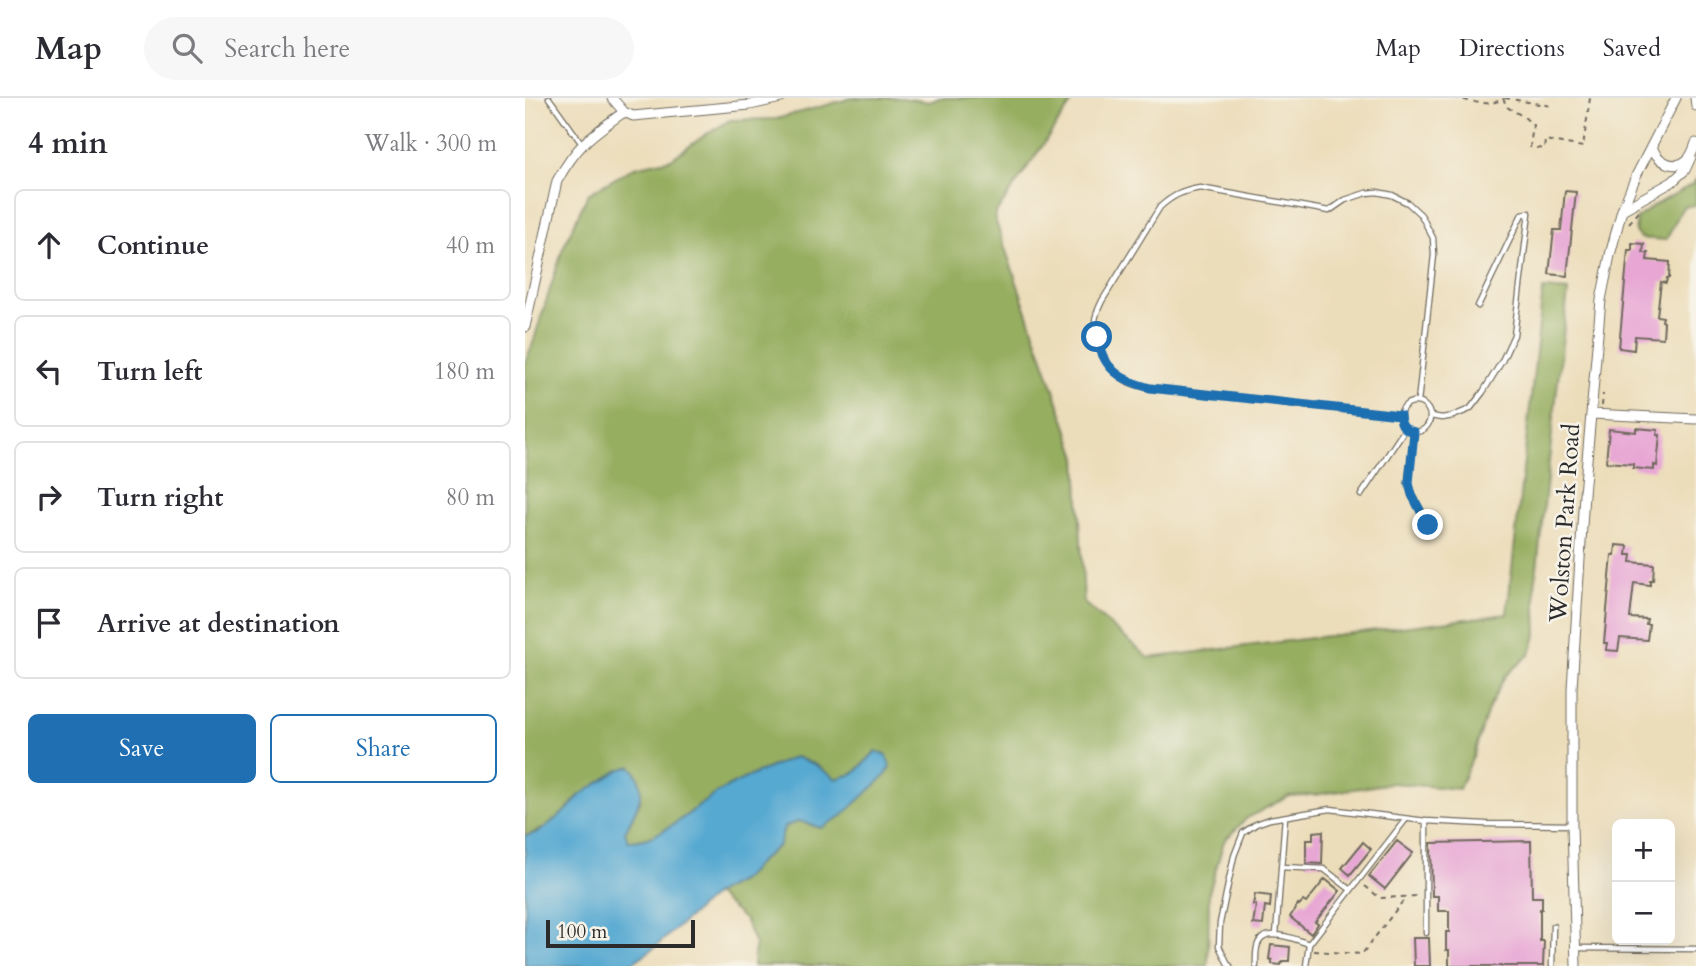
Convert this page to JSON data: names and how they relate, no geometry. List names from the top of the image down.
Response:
{
  "streets": {
    "street": ["Wolston Park Road"]
  },
  "scale_bar": "100 m",
  "page": {
    "header": "Map",
    "search": "Search here",
    "nav": ["Map", "Directions", "Saved"],
    "heading": ["4 min", "Walk · 300 m"],
    "list": [
      ["Continue", "40 m"],
      ["Turn left", "180 m"],
      ["Turn right", "80 m"],
      "Arrive at destination"
    ],
    "buttons": ["Save", "Share"],
    "map_buttons": ["+", "−"],
    "scale": "100 m"
  }
}
